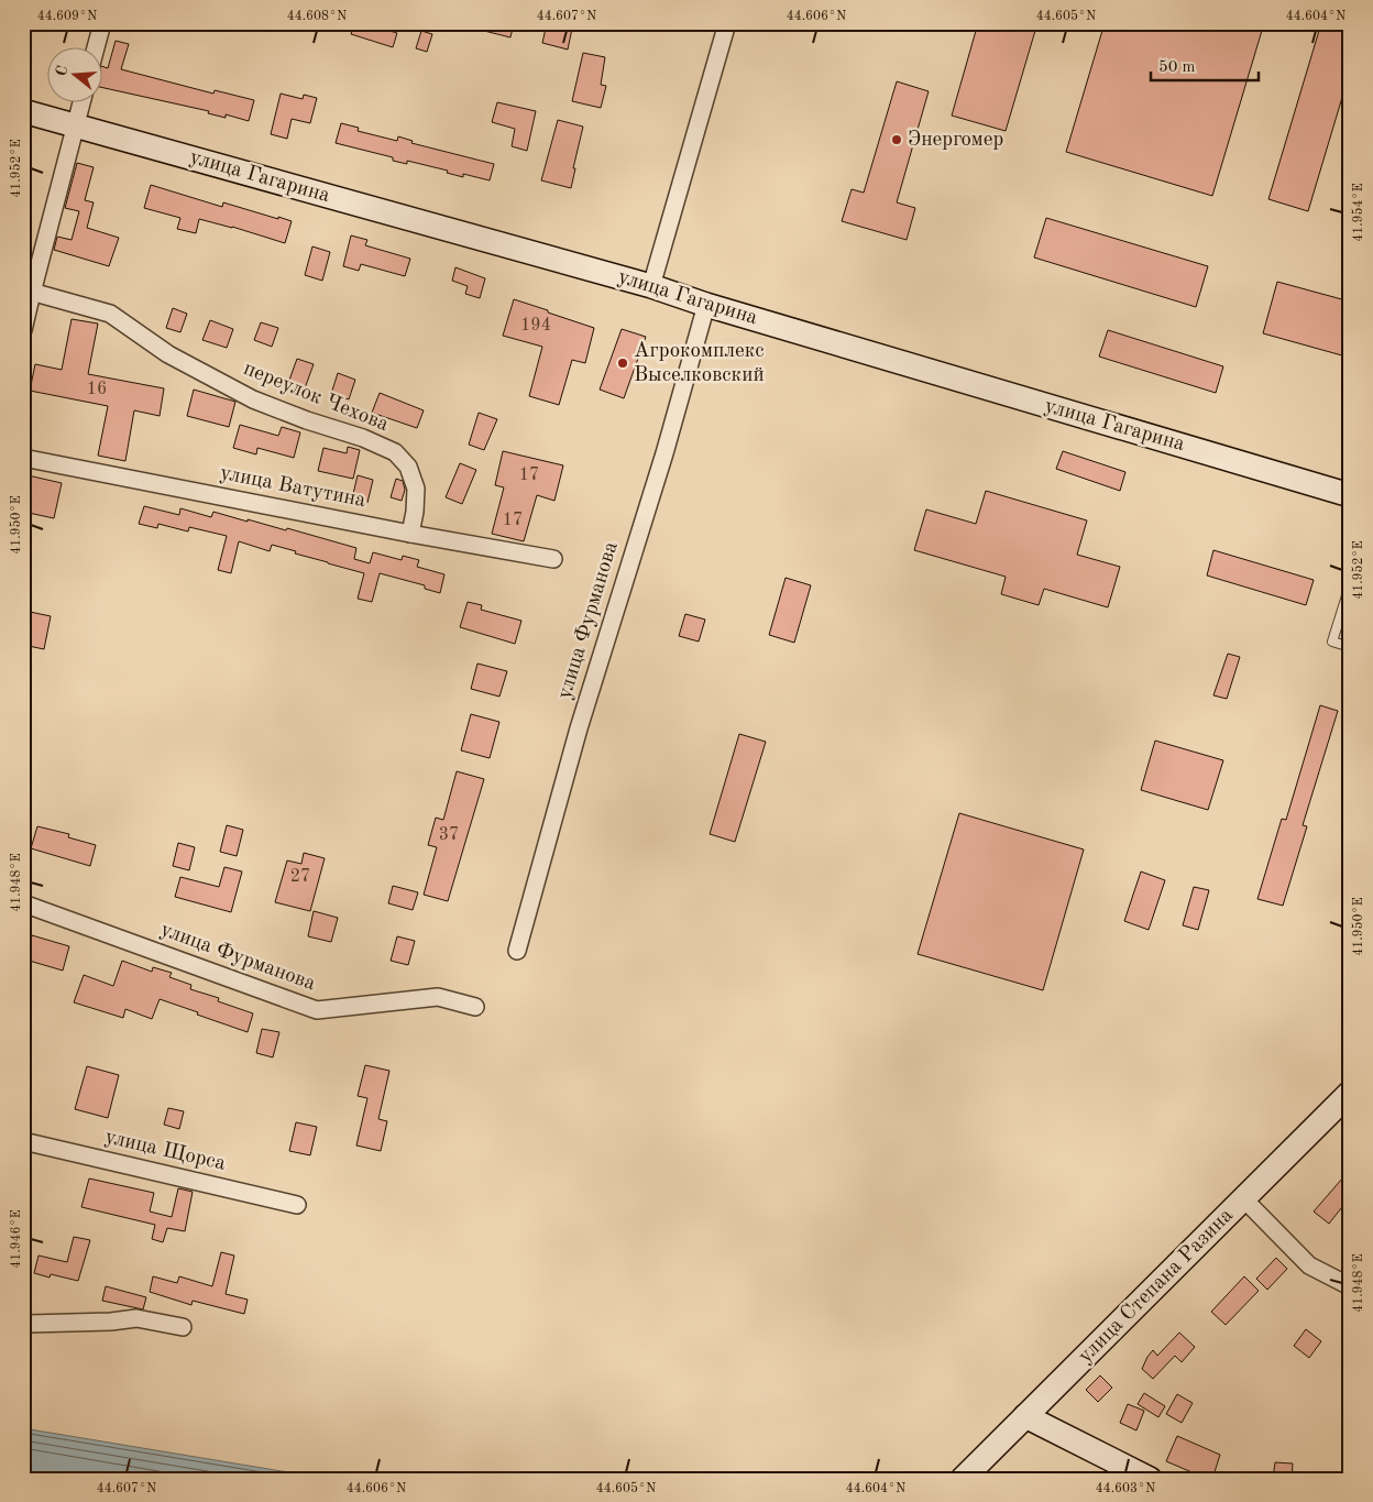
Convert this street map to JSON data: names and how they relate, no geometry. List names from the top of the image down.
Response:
{
  "streets": {
    "main road": ["улица Гагарина", "улица Степана Разина"],
    "street": [
      "переулок Чехова",
      "улица Ватутина",
      "улица Фурманова",
      "улица Щорса"
    ]
  },
  "crossings": [
    ["улица Гагарина", "улица Фурманова"],
    ["переулок Чехова", "улица Ватутина"]
  ],
  "places": ["Энергомер", "Агрокомплекс Выселковский"],
  "house_numbers": [
    "194",
    "16",
    "17",
    "17",
    "37",
    "27"
  ],
  "scale_bar": "50 m",
  "north": "left",
  "coordinates": [
    "44.609°N",
    "44.608°N",
    "44.607°N",
    "44.606°N",
    "44.605°N",
    "44.604°N",
    "41.952°E",
    "41.954°E",
    "41.950°E",
    "41.948°E",
    "41.946°E",
    "44.603°N"
  ]
}
